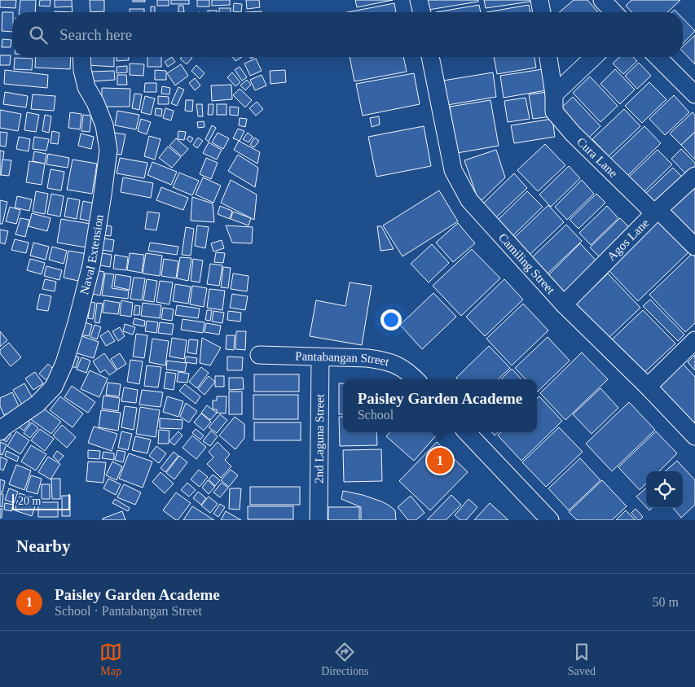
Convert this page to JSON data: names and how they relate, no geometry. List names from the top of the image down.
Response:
{
  "streets": {
    "street": [
      "Cura Lane",
      "Agos Lane",
      "Naval Extension",
      "Camiling Street",
      "Pantabangan Street",
      "2nd Laguna Street"
    ]
  },
  "crossings": [
    ["Cura Lane", "Agos Lane"],
    ["Agos Lane", "Camiling Street"],
    ["Pantabangan Street", "2nd Laguna Street"]
  ],
  "scale_bar": "20 m",
  "page": {
    "search": "Search here",
    "popup": ["Paisley Garden Academe", "School"],
    "pins": "1",
    "scale": "20 m",
    "heading": "Nearby",
    "list": [
      {
        "mark": "1",
        "name": "Paisley Garden Academe",
        "note": "School · Pantabangan Street",
        "value": "50 m"
      }
    ],
    "nav": ["Map", "Directions", "Saved"]
  }
}
